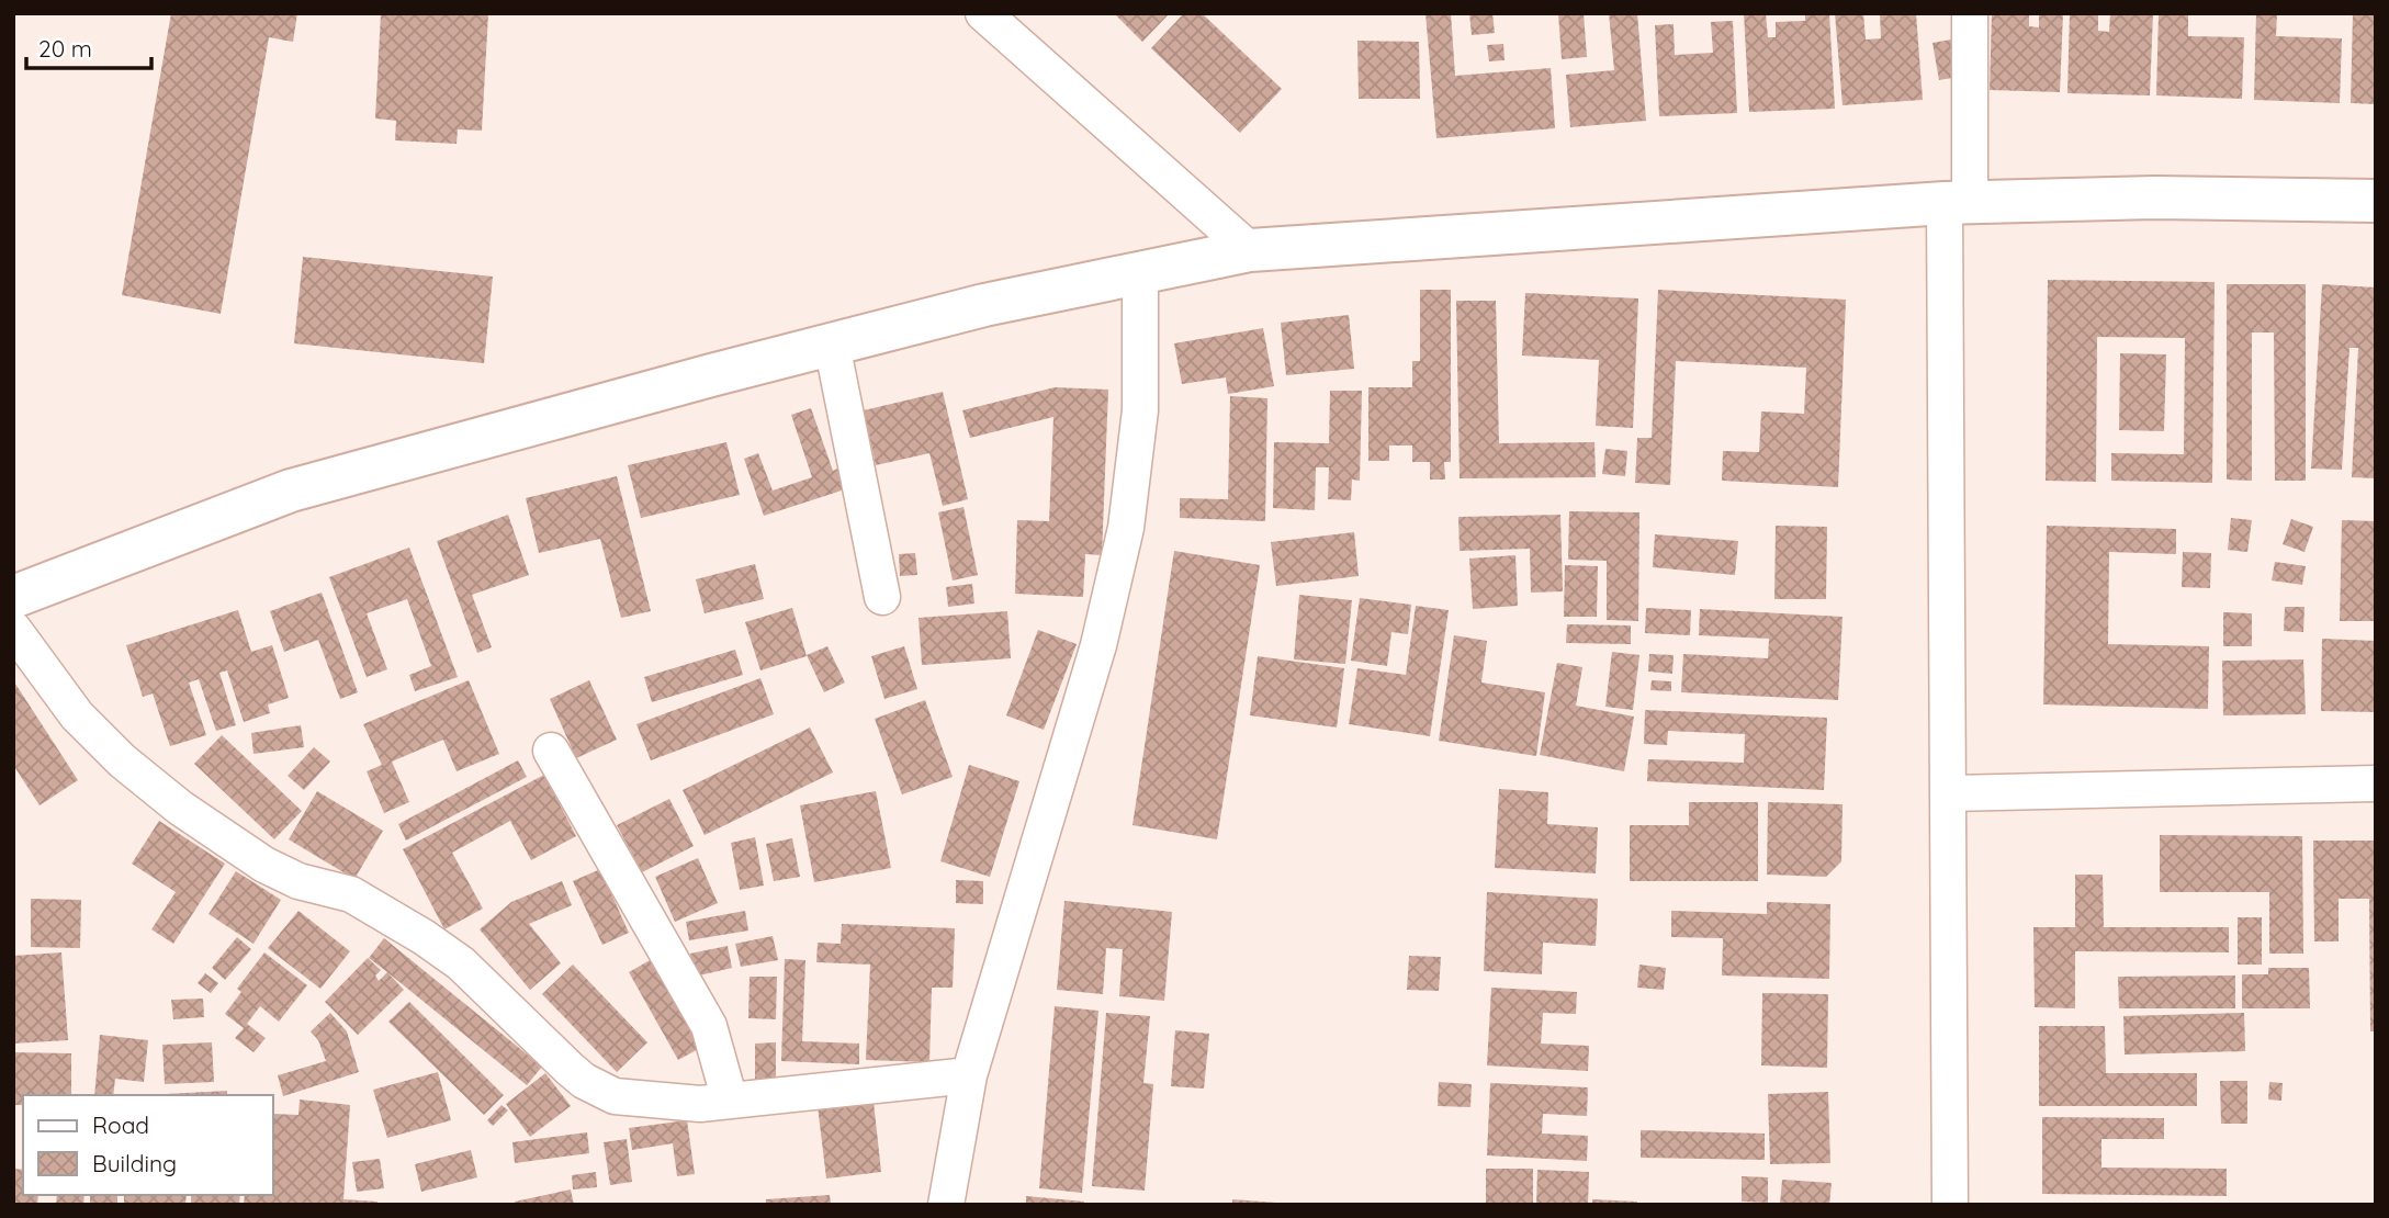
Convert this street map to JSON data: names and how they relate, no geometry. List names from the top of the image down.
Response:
{
  "legend": ["Road", "Building"],
  "scale_bar": "20 m"
}
